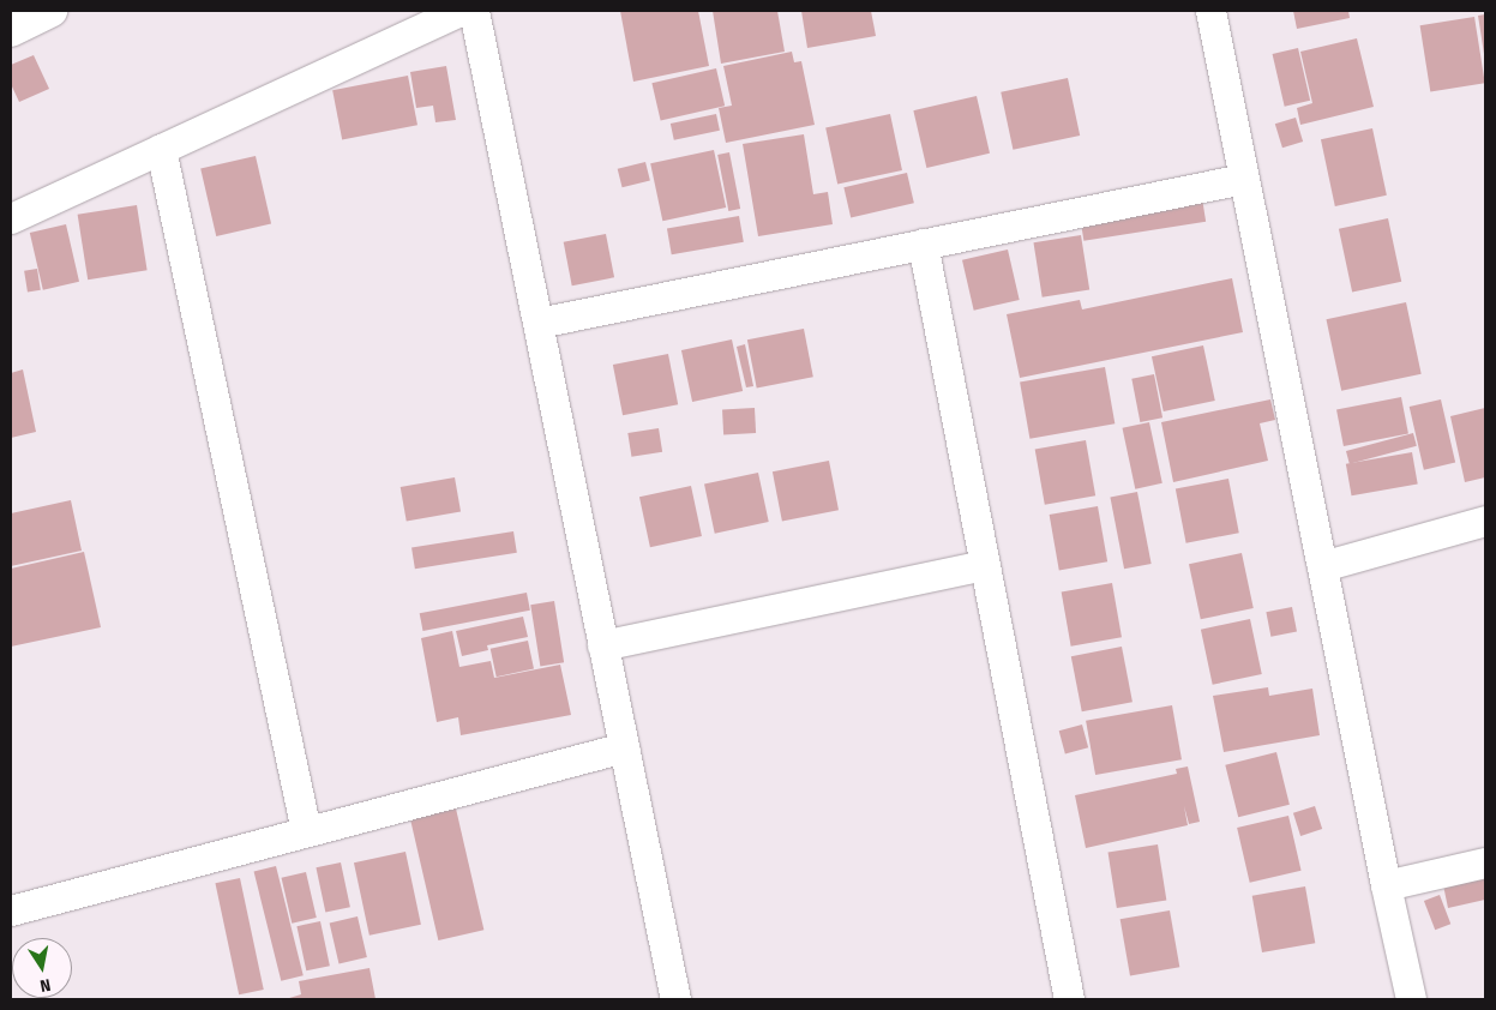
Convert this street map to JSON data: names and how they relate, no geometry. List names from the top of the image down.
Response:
{
  "north": "bottom"
}
